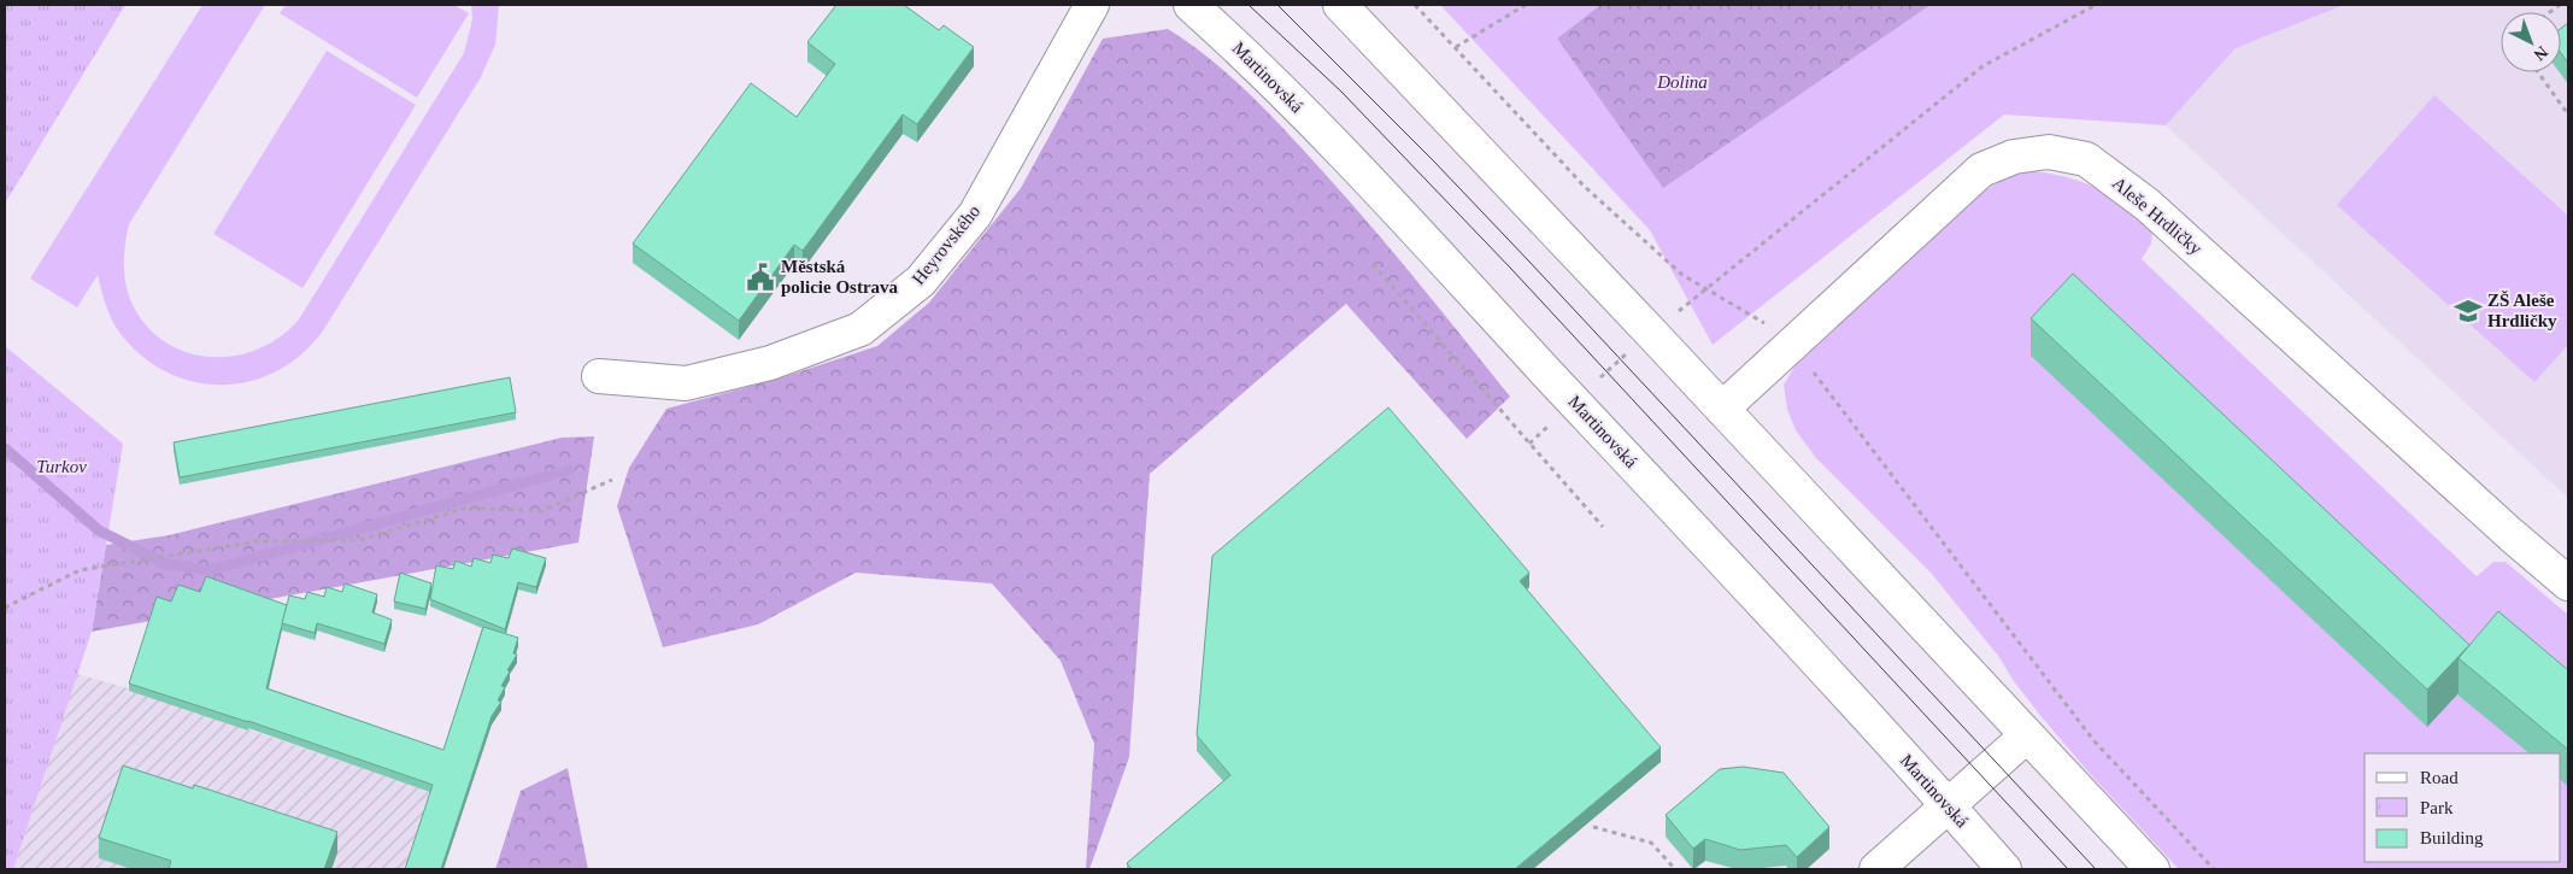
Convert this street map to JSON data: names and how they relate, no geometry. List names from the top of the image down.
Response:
{
  "streets": {
    "street": ["Martinovská", "Aleše Hrdličky", "Heyrovského"]
  },
  "parks": ["Dolina", "Turkov"],
  "places": {
    "public building": ["Městská policie Ostrava"],
    "school or university": ["ZŠ Aleše Hrdličky"]
  },
  "legend": ["Road", "Park", "Building"],
  "north": "bottom right"
}
